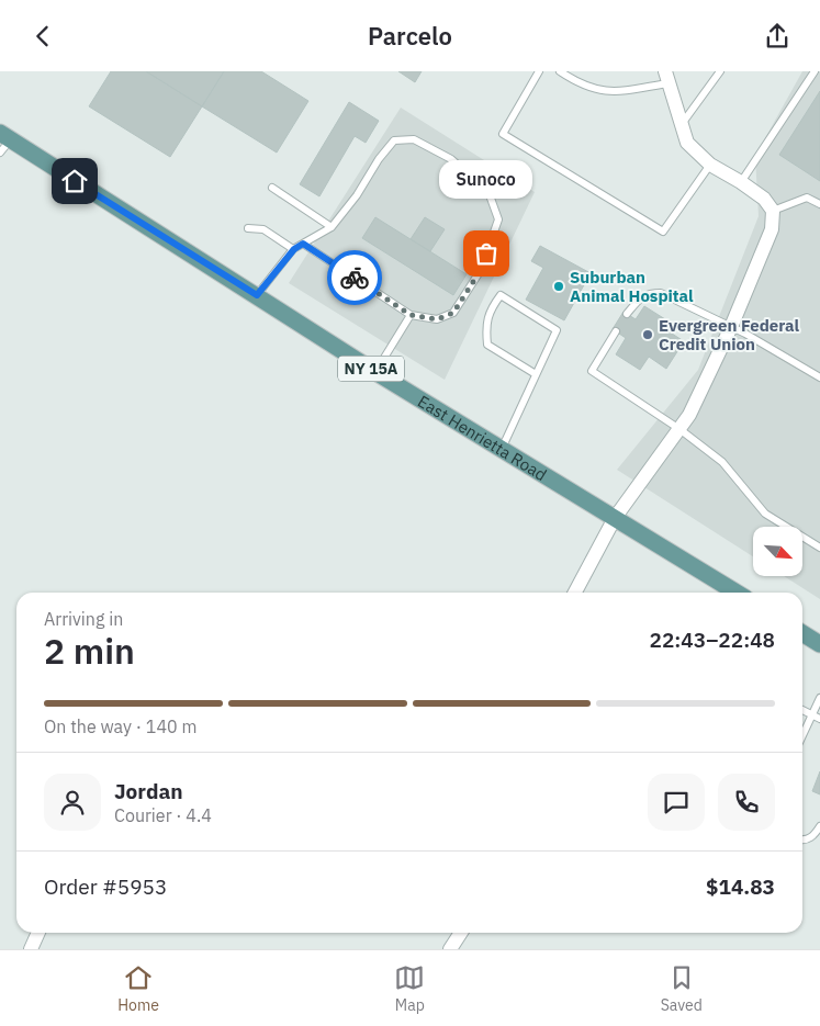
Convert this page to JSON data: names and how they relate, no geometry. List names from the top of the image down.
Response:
{
  "streets": {
    "main road": ["NY 15A", "East Henrietta Road"]
  },
  "places": ["Sunoco", "Suburban Animal Hospital", "Evergreen Federal Credit Union"],
  "north": "bottom right",
  "page": {
    "header": "Parcelo",
    "bubble": "Sunoco",
    "heading": ["2 min", "Arriving in", "22:43–22:48"],
    "panel": [
      "Jordan",
      "Courier · 4.4",
      "Order #5953",
      "$14.83"
    ],
    "bar": "On the way · 140 m",
    "tabs": ["Home", "Map", "Saved"]
  }
}
